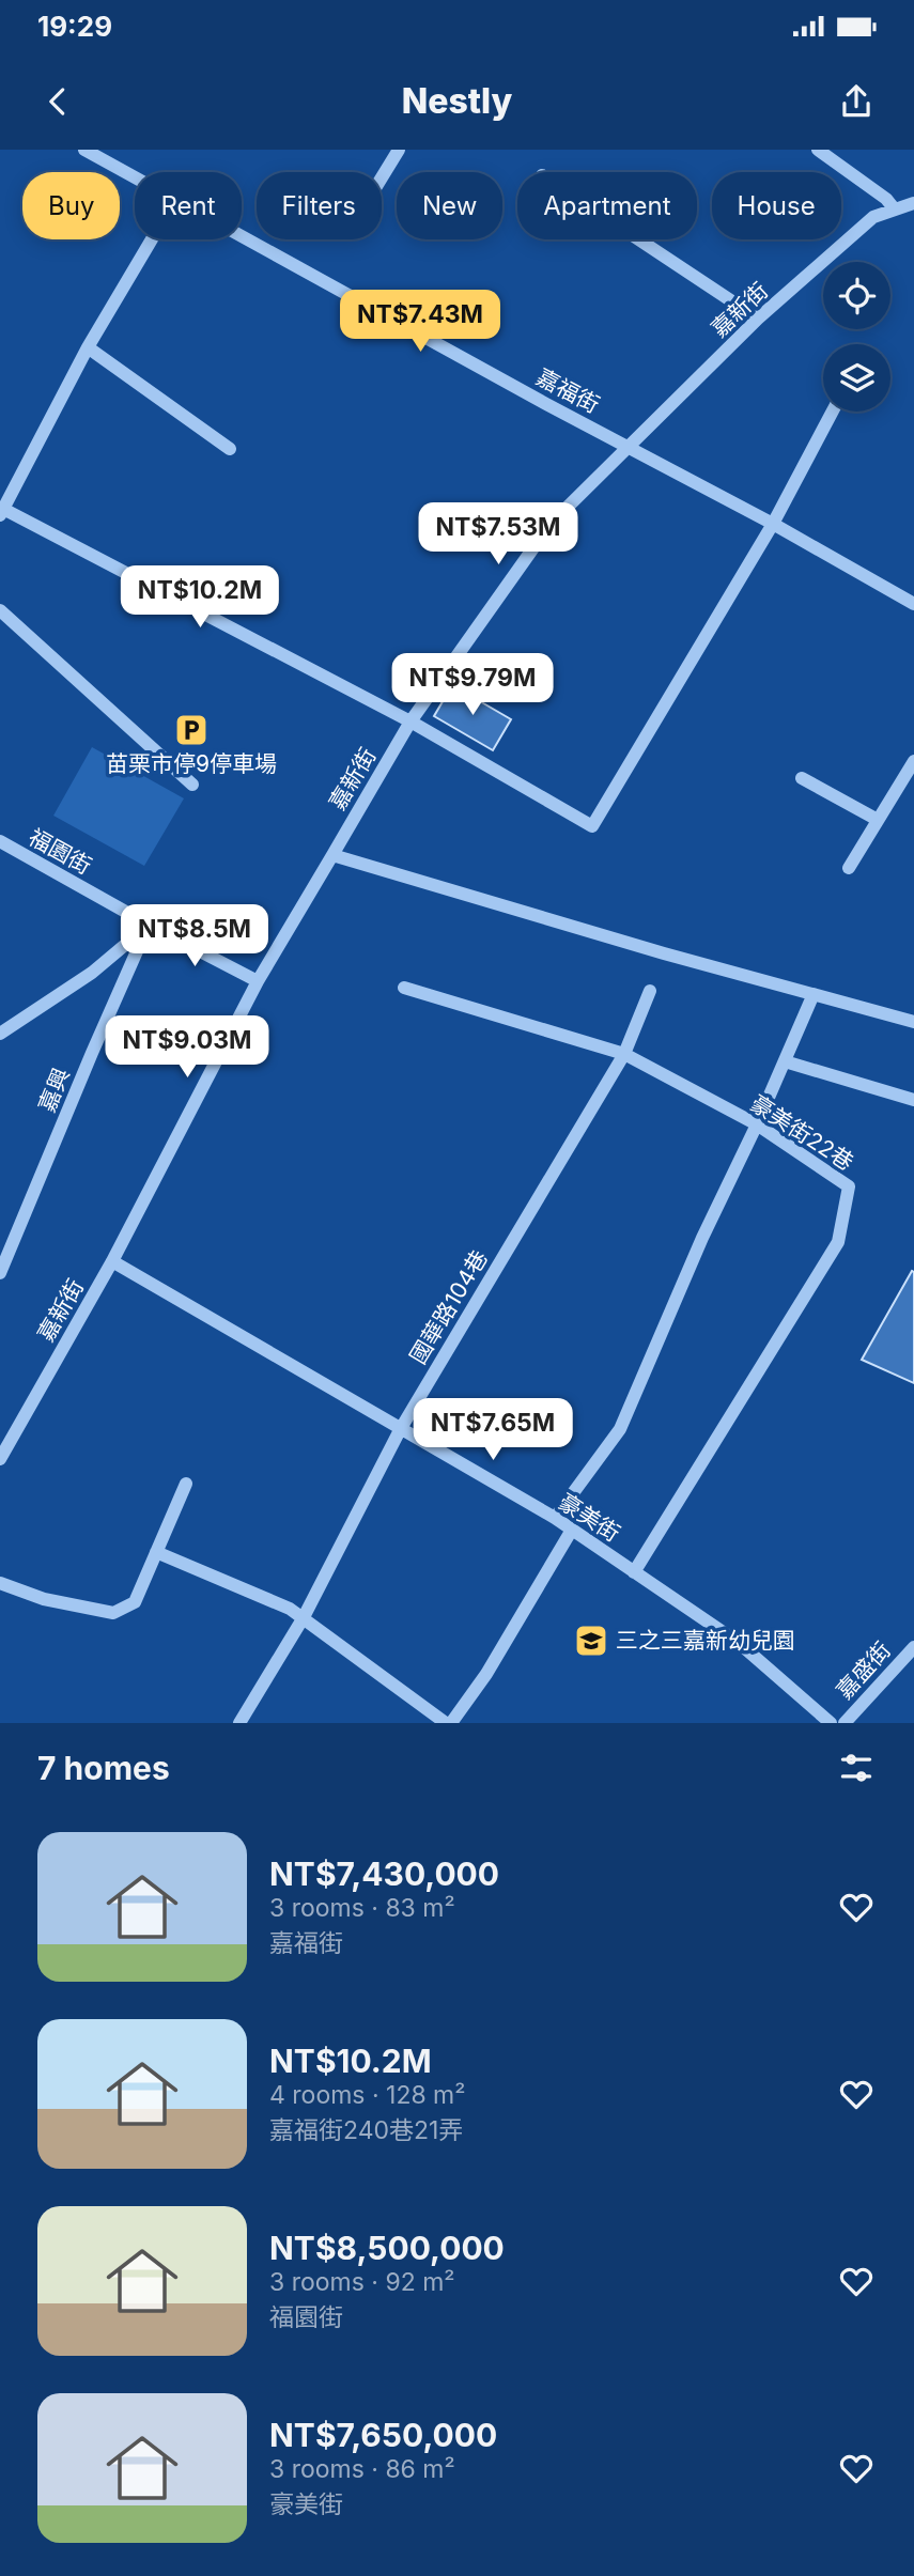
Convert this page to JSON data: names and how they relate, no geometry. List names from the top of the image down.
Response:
{
  "streets": {
    "street": [
      "嘉新街",
      "嘉福街",
      "福園街",
      "嘉興",
      "豪美街22巷",
      "國華路104巷",
      "豪美街",
      "嘉盛街"
    ]
  },
  "crossings": [
    ["嘉新街", "嘉福街"],
    ["嘉新街", "福園街"],
    ["嘉新街", "豪美街"],
    ["福園街", "嘉興"],
    ["豪美街22巷", "國華路104巷"],
    ["豪美街22巷", "豪美街"],
    ["國華路104巷", "豪美街"]
  ],
  "places": {
    "parking": ["苗栗市停9停車場"],
    "school or university": ["三之三嘉新幼兒園"]
  },
  "page": {
    "status": "19:29",
    "header": "Nestly",
    "chip": [
      "Buy",
      "Rent",
      "Filters",
      "New",
      "Apartment",
      "House"
    ],
    "price": [
      "NT$7.43M",
      "NT$7.53M",
      "NT$10.2M",
      "NT$9.79M",
      "NT$8.5M",
      "NT$9.03M",
      "NT$7.65M"
    ],
    "heading": "7 homes",
    "list": [
      {
        "name": "NT$7,430,000",
        "note": "3 rooms · 83 m² · 嘉福街"
      },
      {
        "name": "NT$10.2M",
        "note": "4 rooms · 128 m² · 嘉福街240巷21弄"
      },
      {
        "name": "NT$8,500,000",
        "note": "3 rooms · 92 m² · 福園街"
      },
      {
        "name": "NT$7,650,000",
        "note": "3 rooms · 86 m² · 豪美街"
      }
    ]
  }
}
